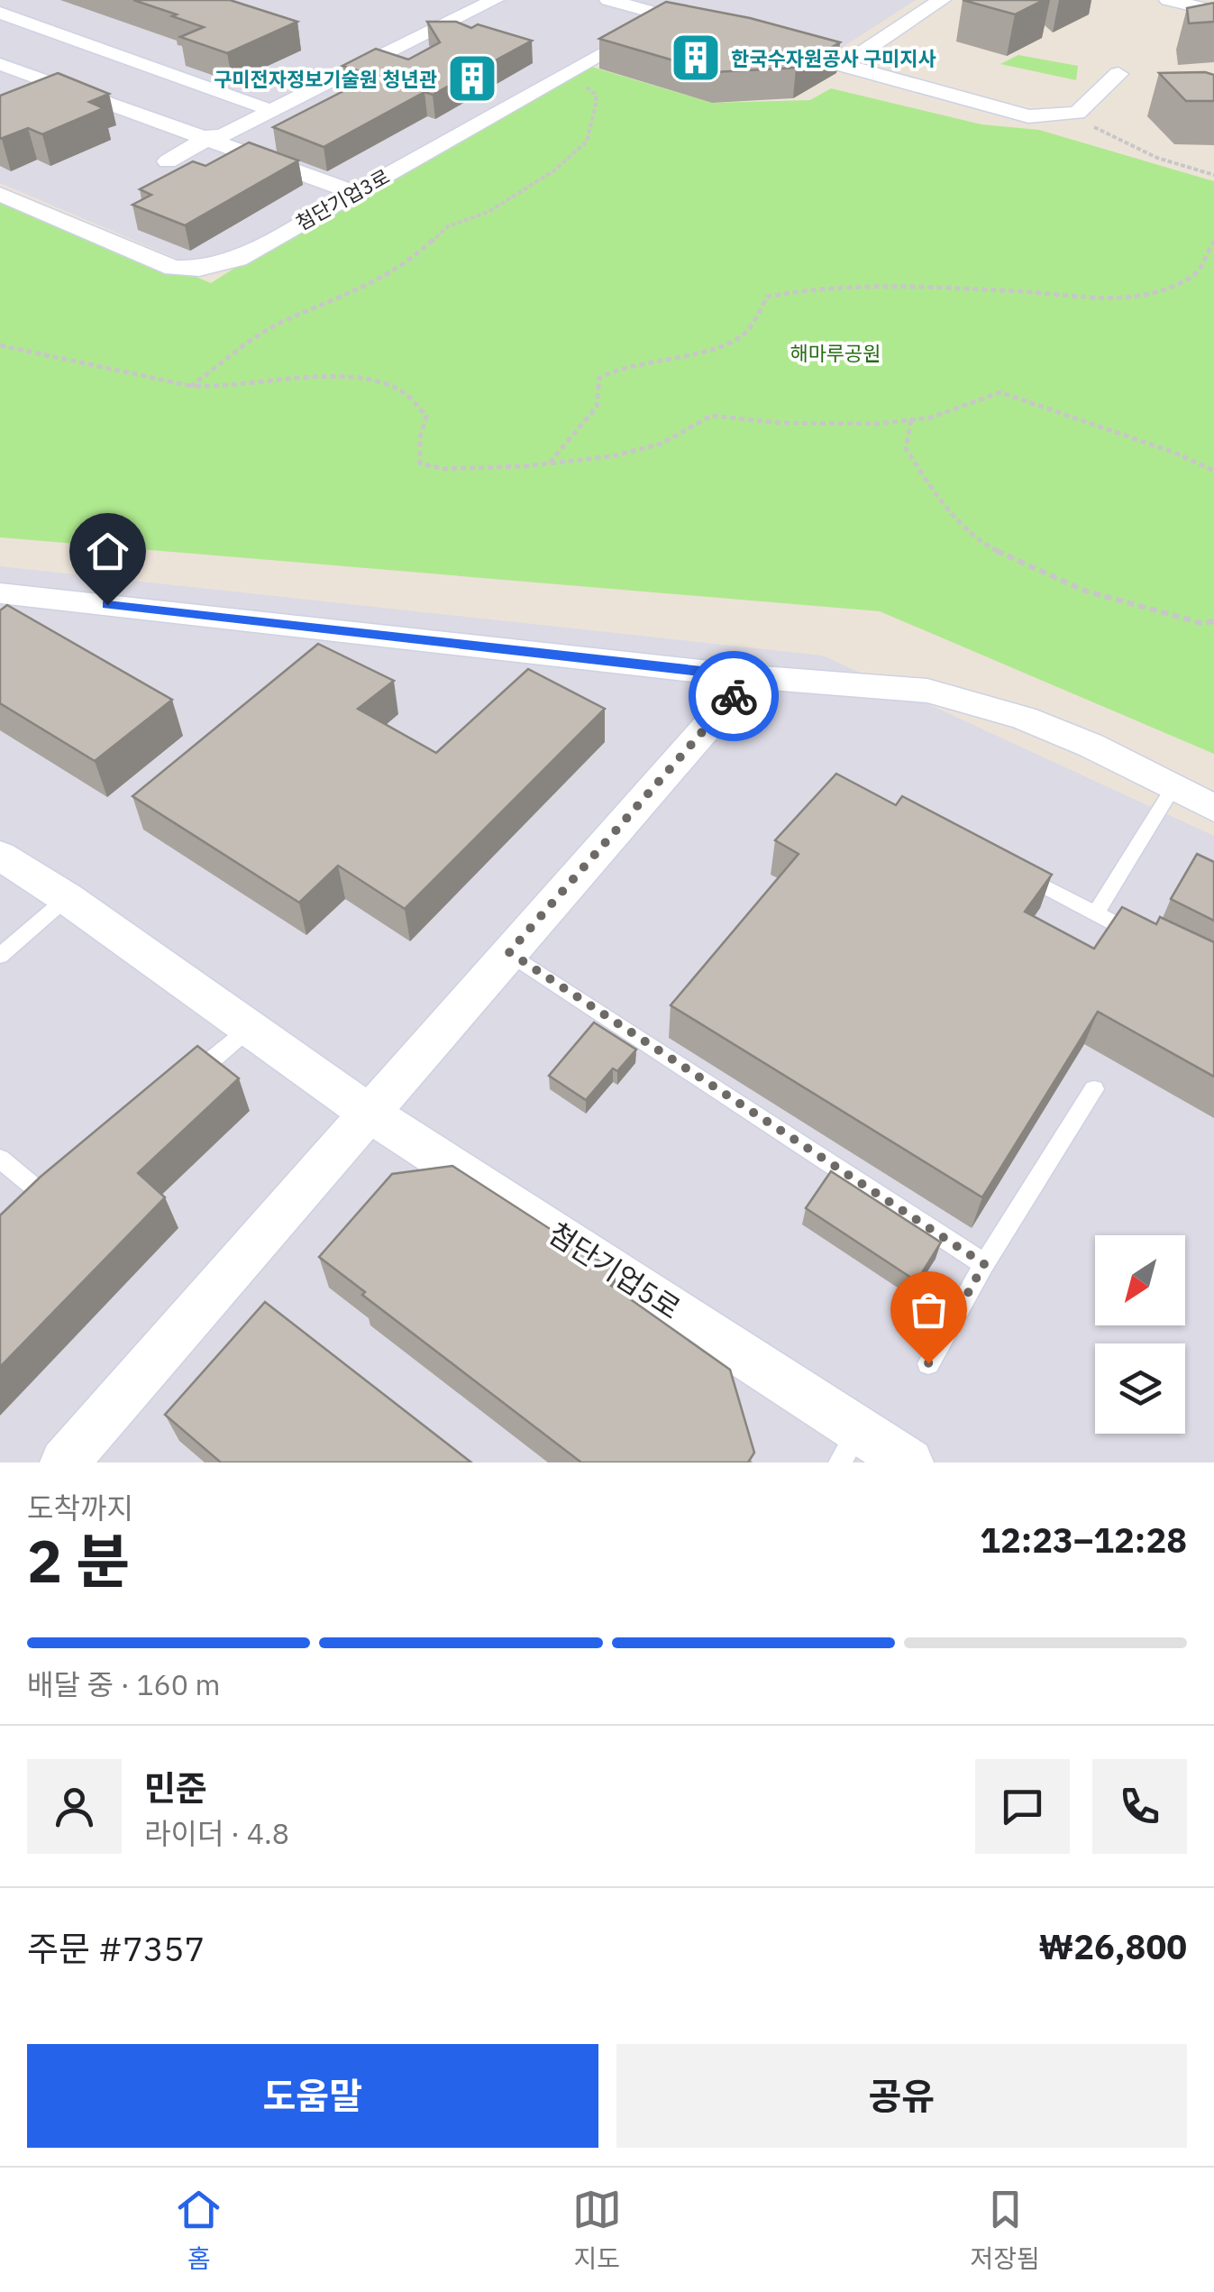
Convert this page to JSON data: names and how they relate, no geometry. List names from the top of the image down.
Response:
{
  "streets": {
    "street": ["첨단기업3로", "첨단기업5로"]
  },
  "parks": ["해마루공원"],
  "places": {
    "building": ["한국수자원공사 구미지사", "구미전자정보기술원 청년관"]
  },
  "north": "bottom left",
  "page": {
    "heading": ["2 분", "도착까지", "12:23–12:28"],
    "panel": [
      "민준",
      "라이더 · 4.8",
      "주문 #7357",
      "₩26,800"
    ],
    "bar": "배달 중 · 160 m",
    "buttons": ["도움말", "공유"],
    "tabs": ["홈", "지도", "저장됨"]
  }
}
